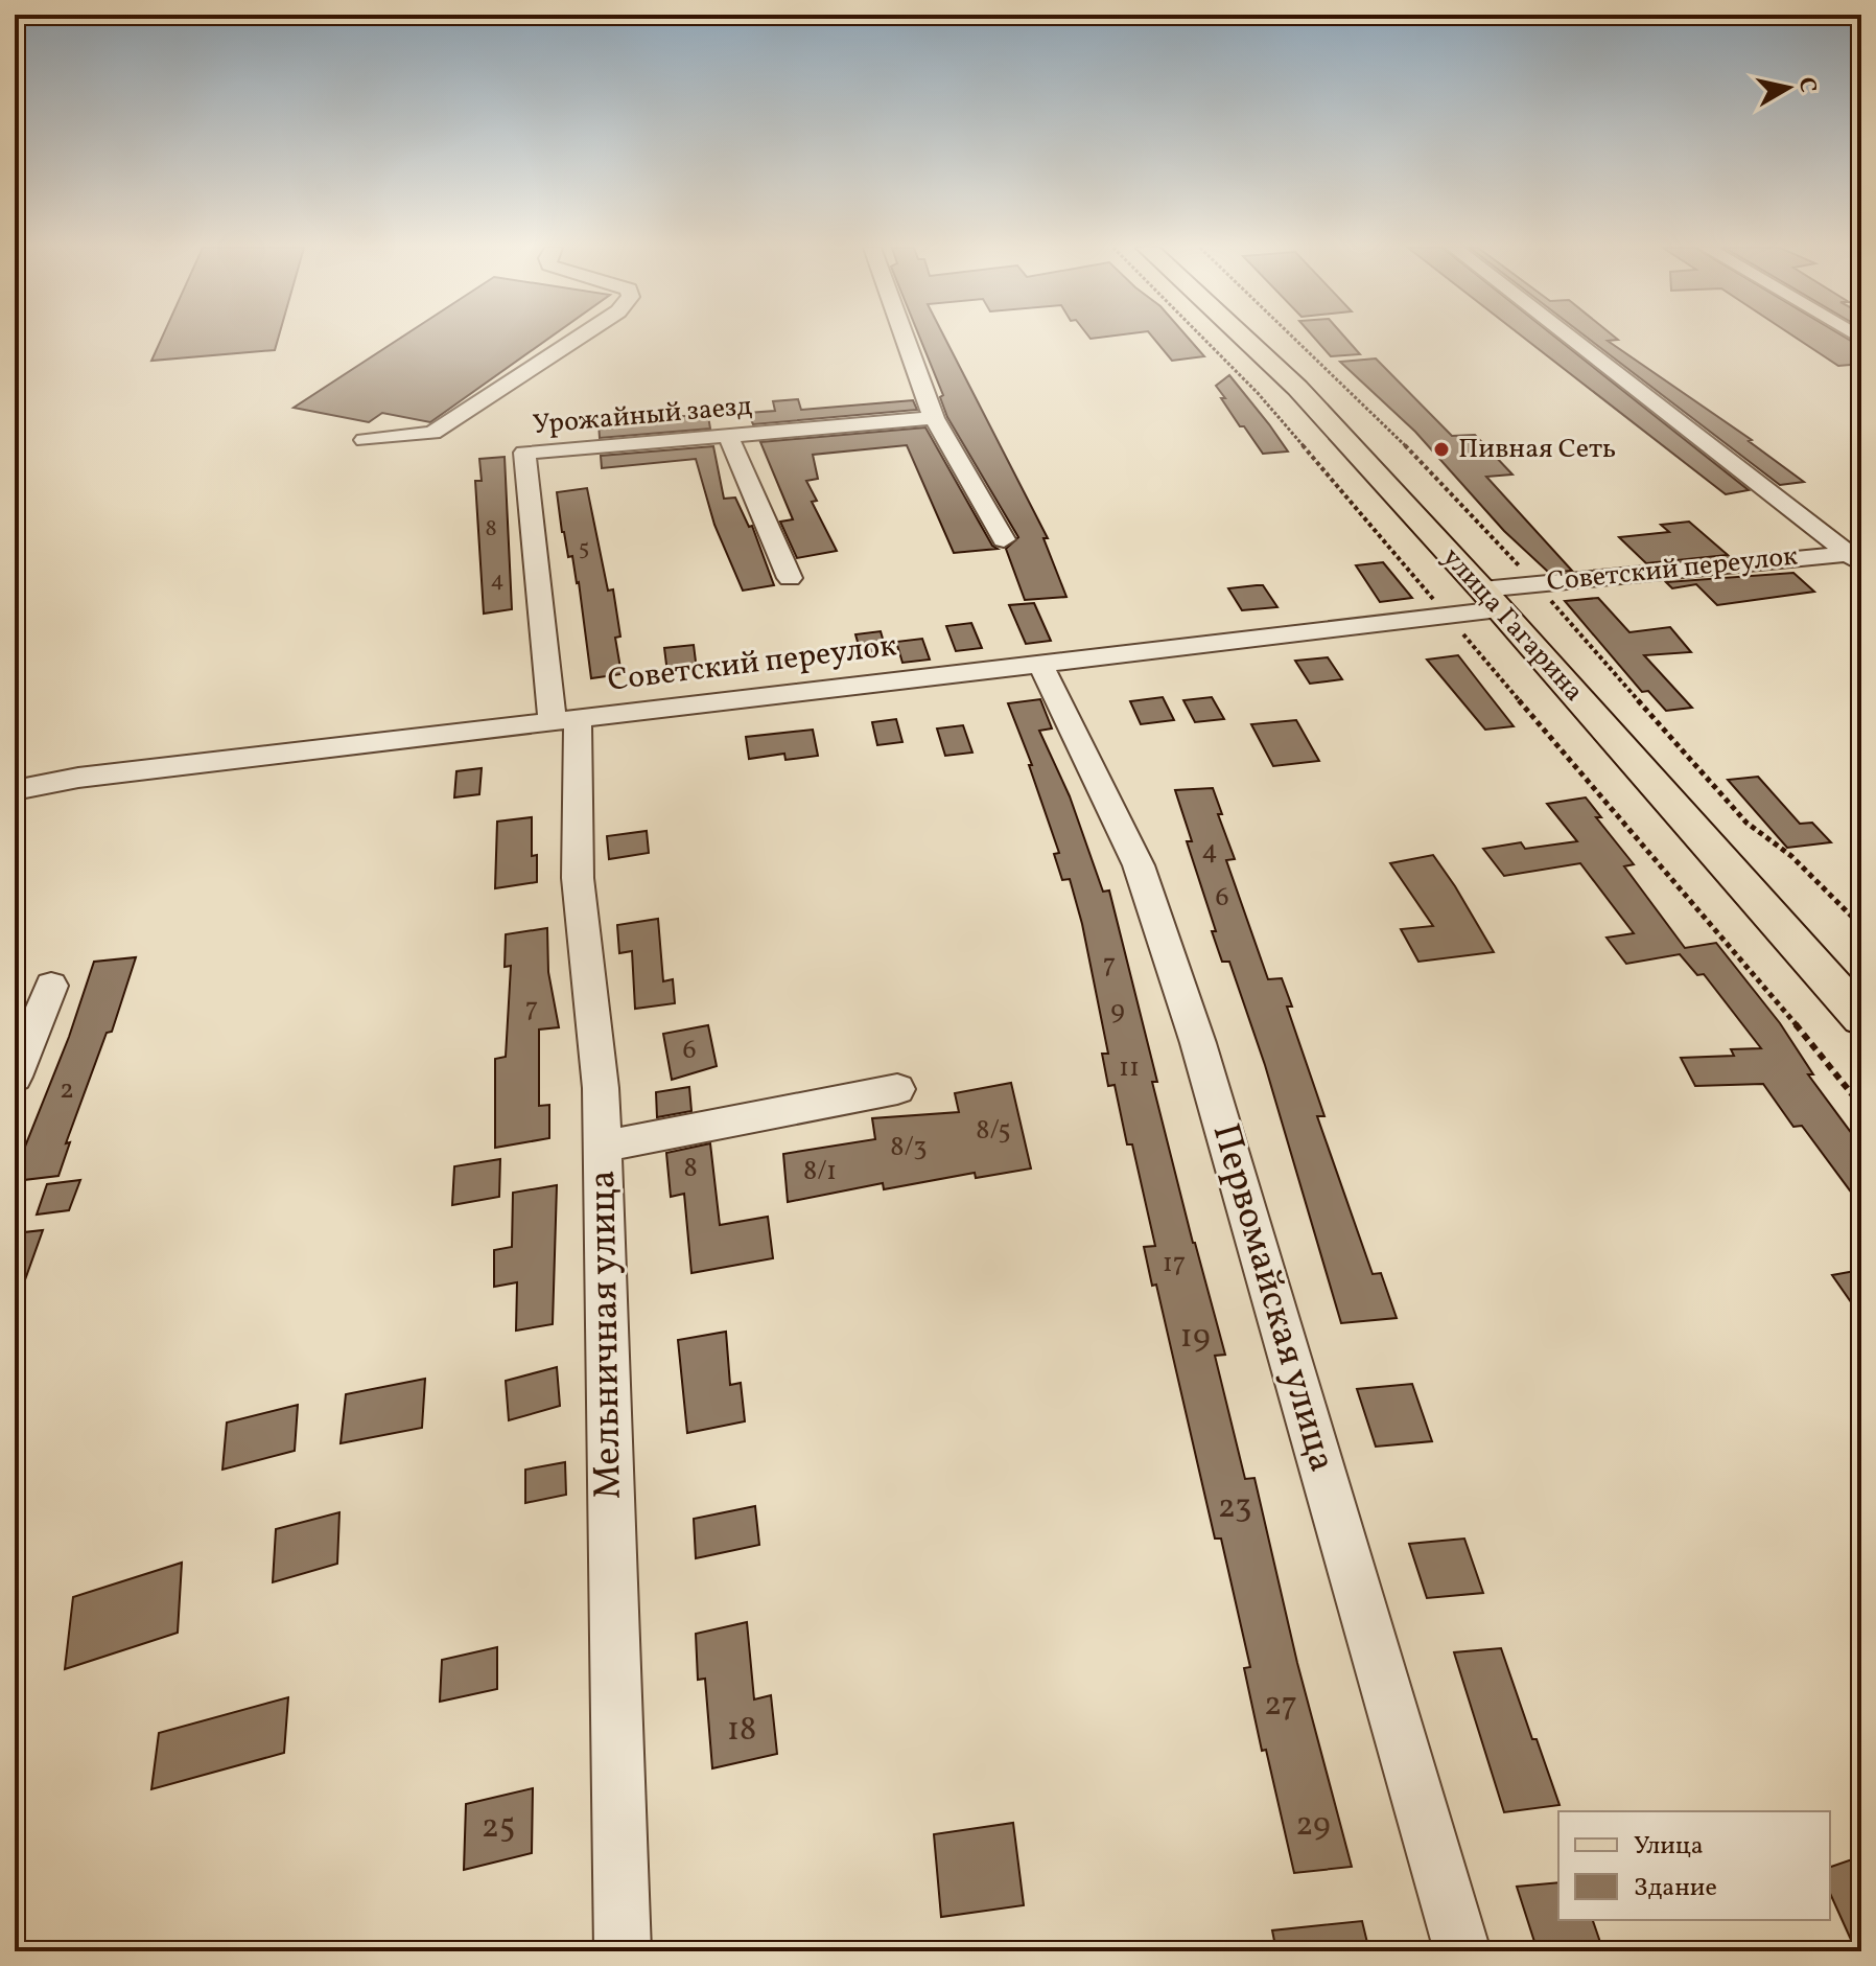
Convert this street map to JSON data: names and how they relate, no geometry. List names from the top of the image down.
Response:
{
  "streets": {
    "main road": ["улица Гагарина"],
    "street": [
      "Урожайный заезд",
      "Советский переулок",
      "Первомайская улица",
      "Мельничная улица"
    ]
  },
  "crossings": [
    ["Урожайный заезд", "Советский переулок"],
    ["Урожайный заезд", "Мельничная улица"],
    ["Советский переулок", "улица Гагарина"],
    ["Советский переулок", "Первомайская улица"],
    ["Советский переулок", "Мельничная улица"]
  ],
  "places": ["Пивная Сеть"],
  "house_numbers": [
    "8",
    "5",
    "4",
    "4",
    "6",
    "7",
    "7",
    "9",
    "6",
    "11",
    "2",
    "8/5",
    "8/3",
    "8",
    "8/1",
    "17",
    "19",
    "23",
    "27",
    "18",
    "29",
    "25"
  ],
  "legend": ["Улица", "Здание"],
  "north": "right"
}
